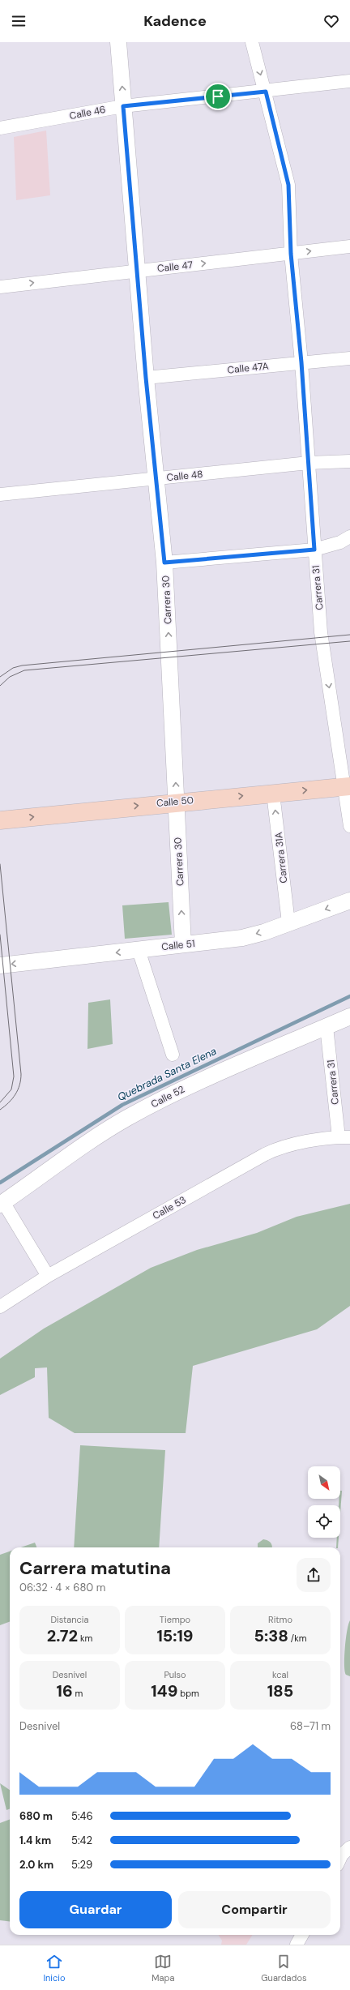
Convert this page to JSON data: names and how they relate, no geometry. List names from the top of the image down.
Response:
{
  "streets": {
    "main road": ["Calle 50"],
    "street": [
      "Calle 46",
      "Calle 47",
      "Calle 47A",
      "Calle 48",
      "Carrera 31",
      "Carrera 30",
      "Carrera 31A",
      "Calle 51",
      "Calle 52",
      "Calle 53"
    ]
  },
  "crossings": [
    ["Calle 46", "Carrera 31"],
    ["Calle 46", "Carrera 30"],
    ["Calle 47", "Carrera 31"],
    ["Calle 47", "Carrera 30"],
    ["Calle 47A", "Carrera 31"],
    ["Calle 47A", "Carrera 30"],
    ["Calle 48", "Carrera 31"],
    ["Calle 48", "Carrera 30"],
    ["Carrera 31", "Calle 50"],
    ["Carrera 31", "Calle 52"],
    ["Carrera 31", "Calle 53"],
    ["Carrera 30", "Calle 50"],
    ["Carrera 30", "Calle 51"],
    ["Calle 50", "Carrera 31A"],
    ["Carrera 31A", "Calle 51"]
  ],
  "one_way": [
    "Calle 47",
    "Carrera 30",
    "Calle 50",
    "Carrera 31A",
    "Calle 51"
  ],
  "water": ["Quebrada Santa Elena"],
  "north": "bottom right",
  "page": {
    "header": "Kadence",
    "heading": ["Carrera matutina", "06:32 · 4 × 680 m"],
    "stats": [
      ["Distancia", "2.72 km"],
      ["Tiempo", "15:19"],
      ["Ritmo", "5:38 /km"],
      ["Desnivel", "16 m"],
      ["Pulso", "149 bpm"],
      ["kcal", "185"]
    ],
    "chart": ["Desnivel", "68–71 m"],
    "list": [
      {
        "name": "680 m",
        "note": "5:46"
      },
      {
        "name": "1.4 km",
        "note": "5:42"
      },
      {
        "name": "2.0 km",
        "note": "5:29"
      }
    ],
    "buttons": ["Guardar", "Compartir"],
    "tabs": ["Inicio", "Mapa", "Guardados"]
  }
}
